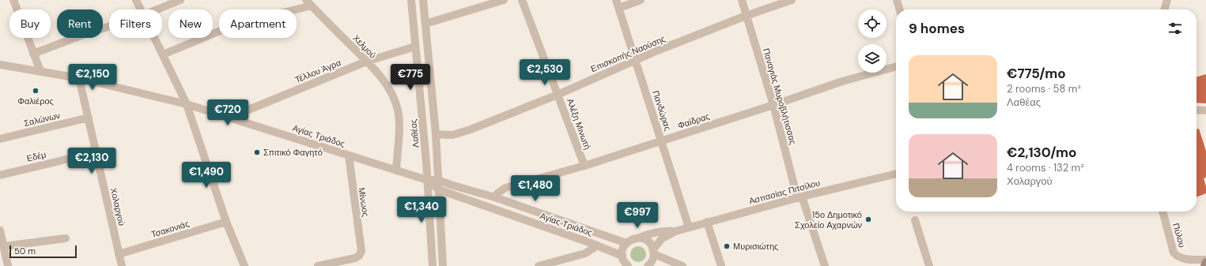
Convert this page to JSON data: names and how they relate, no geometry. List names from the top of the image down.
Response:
{
  "streets": {
    "street": [
      "Χελμού",
      "Επισκοπής Ναούσης",
      "Τέλλου Άγρα",
      "Παναγιάς Μυροβλήτισσας",
      "Πανδώρας",
      "Σαλώνων",
      "Φαίδρας",
      "Αλέξη Μινωτή",
      "Λαθέας",
      "Αγίας Τριάδος",
      "Εδέμ",
      "Ασπασίας Πιτσίλου",
      "Μίνωος",
      "Χολαργού",
      "Τσακονιάς",
      "Πύλου"
    ]
  },
  "crossings": [
    ["Χελμού", "Τέλλου Άγρα"],
    ["Χελμού", "Αγίας Τριάδος"],
    ["Επισκοπής Ναούσης", "Παναγιάς Μυροβλήτισσας"],
    ["Επισκοπής Ναούσης", "Πανδώρας"],
    ["Επισκοπής Ναούσης", "Αλέξη Μινωτή"],
    ["Τέλλου Άγρα", "Λαθέας"],
    ["Τέλλου Άγρα", "Αγίας Τριάδος"],
    ["Παναγιάς Μυροβλήτισσας", "Φαίδρας"],
    ["Παναγιάς Μυροβλήτισσας", "Ασπασίας Πιτσίλου"],
    ["Πανδώρας", "Φαίδρας"],
    ["Πανδώρας", "Ασπασίας Πιτσίλου"],
    ["Σαλώνων", "Χολαργού"],
    ["Φαίδρας", "Αλέξη Μινωτή"],
    ["Φαίδρας", "Αγίας Τριάδος"],
    ["Λαθέας", "Αγίας Τριάδος"],
    ["Αγίας Τριάδος", "Μίνωος"],
    ["Αγίας Τριάδος", "Χολαργού"],
    ["Εδέμ", "Χολαργού"],
    ["Χολαργού", "Τσακονιάς"]
  ],
  "places": [
    "Φαλιέρος",
    "Σπιτικό Φαγητό",
    "15ο Δημοτικό Σχολείο Αχαρνών",
    "Μυρισιώτης"
  ],
  "scale_bar": "50 m",
  "page": {
    "chip": [
      "Buy",
      "Rent",
      "Filters",
      "New",
      "Apartment"
    ],
    "heading": "9 homes",
    "list": [
      {
        "name": "€775/mo",
        "note": "2 rooms · 58 m² · Λαθέας"
      },
      {
        "name": "€2,130/mo",
        "note": "4 rooms · 132 m² · Χολαργού"
      }
    ],
    "price": [
      "€2,530",
      "€2,150",
      "€775",
      "€720",
      "€2,130",
      "€1,490",
      "€1,480",
      "€1,340",
      "€997"
    ],
    "scale": "50 m"
  }
}
